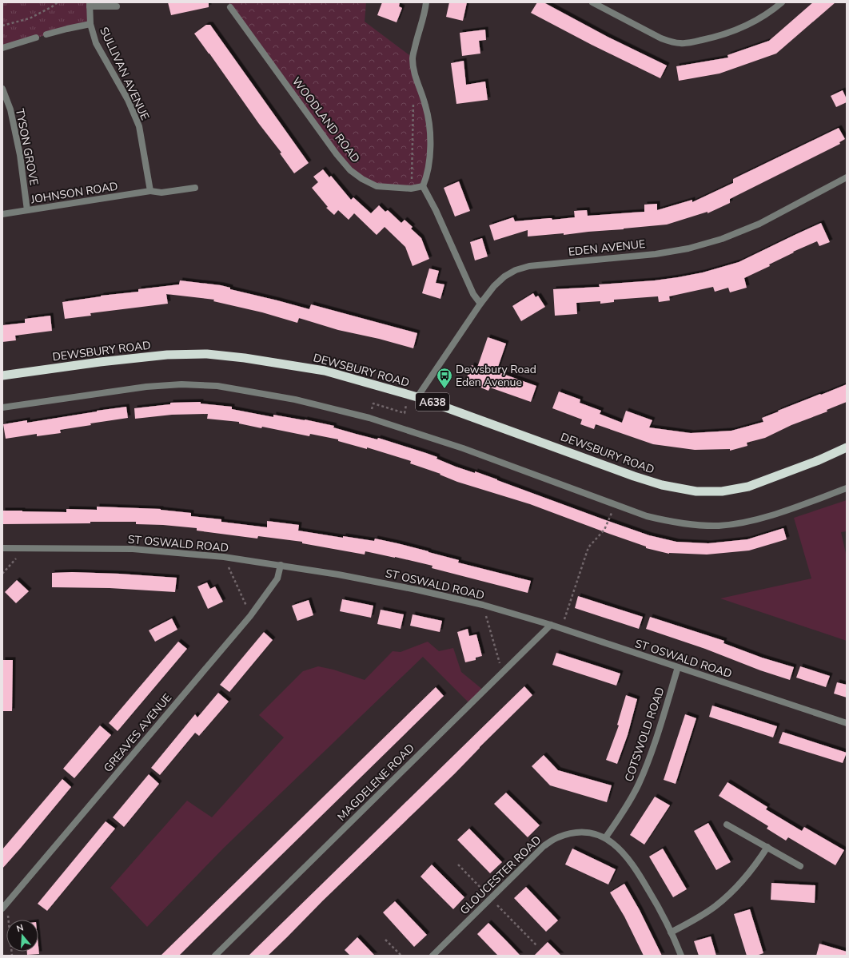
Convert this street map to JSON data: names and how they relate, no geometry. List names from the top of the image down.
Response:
{
  "streets": {
    "highway": ["DEWSBURY ROAD", "A638"],
    "street": [
      "SULLIVAN AVENUE",
      "WOODLAND ROAD",
      "TYSON GROVE",
      "JOHNSON ROAD",
      "EDEN AVENUE",
      "ST OSWALD ROAD",
      "GREAVES AVENUE",
      "COTSWOLD ROAD",
      "MAGDELENE ROAD",
      "GLOUCESTER ROAD"
    ]
  },
  "crossings": [
    ["SULLIVAN AVENUE", "JOHNSON ROAD"],
    ["TYSON GROVE", "JOHNSON ROAD"],
    ["EDEN AVENUE", "DEWSBURY ROAD"],
    ["ST OSWALD ROAD", "GREAVES AVENUE"],
    ["ST OSWALD ROAD", "COTSWOLD ROAD"],
    ["ST OSWALD ROAD", "MAGDELENE ROAD"],
    ["COTSWOLD ROAD", "GLOUCESTER ROAD"]
  ],
  "places": {
    "bus stop": ["Dewsbury Road Eden Avenue"]
  },
  "north": "top"
}
